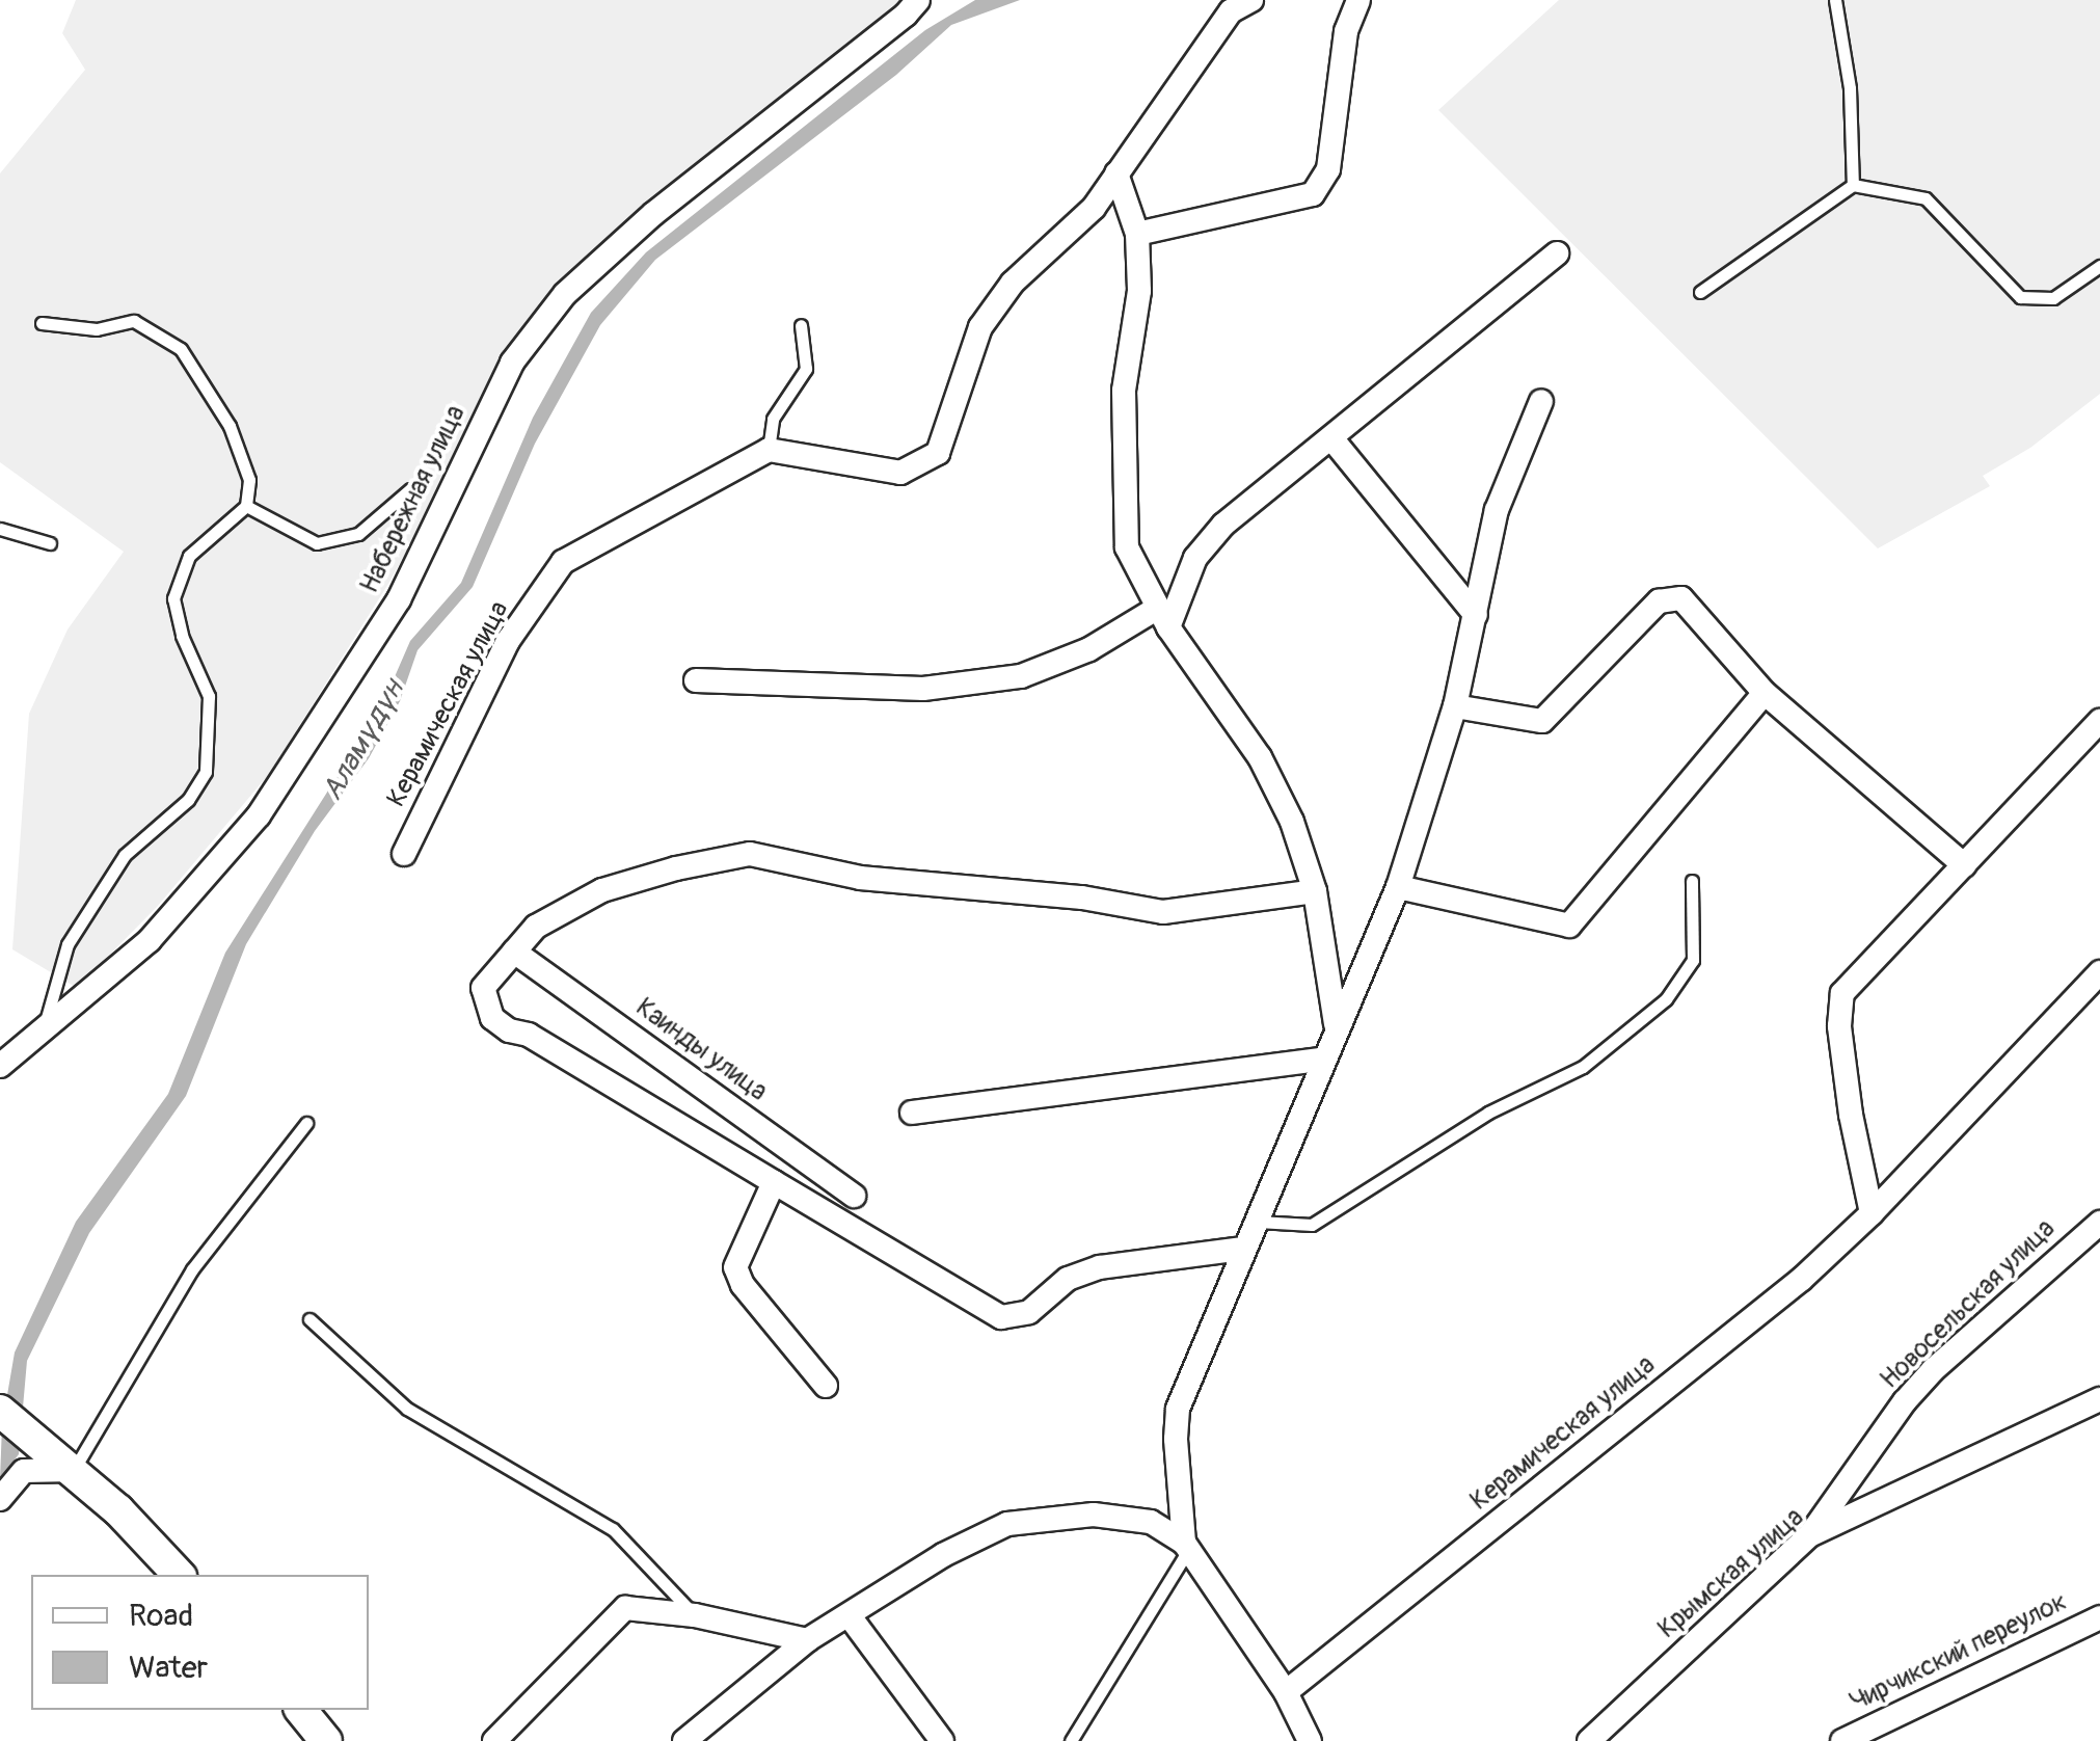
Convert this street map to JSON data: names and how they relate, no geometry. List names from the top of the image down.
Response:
{
  "streets": {
    "street": [
      "Набережная улица",
      "Керамическая улица",
      "Каинды улица",
      "Новосельская улица",
      "Крымская улица",
      "Чирчикский переулок"
    ]
  },
  "crossings": [
    ["Новосельская улица", "Крымская улица"]
  ],
  "water": ["Аламүдүн"],
  "legend": ["Road", "Water"]
}
